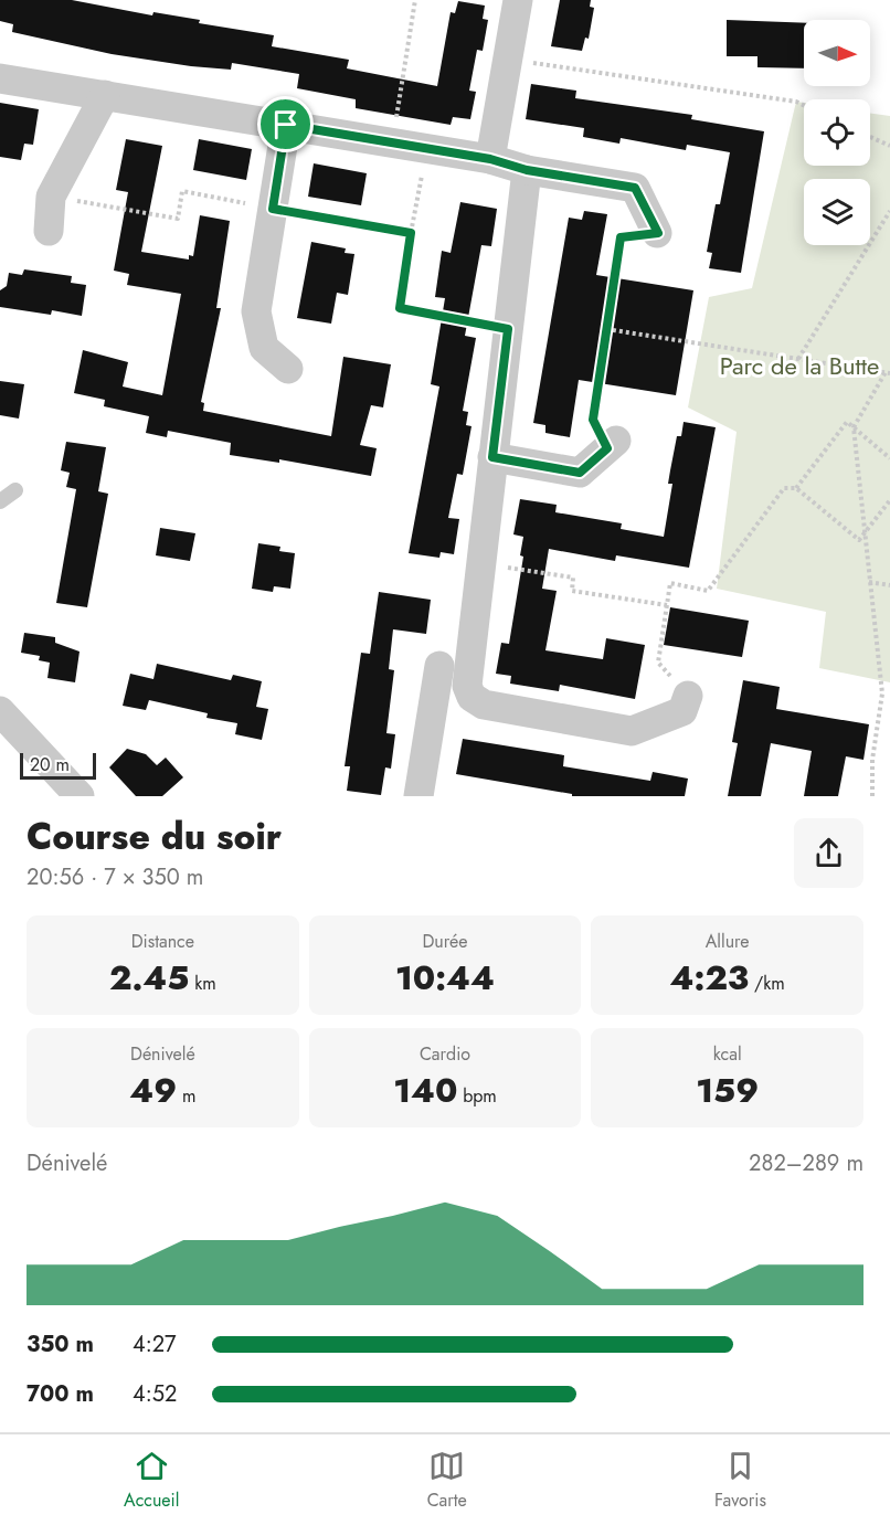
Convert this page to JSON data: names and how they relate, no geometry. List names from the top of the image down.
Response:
{
  "parks": ["Parc de la Butte"],
  "scale_bar": "20 m",
  "north": "right",
  "page": {
    "scale": "20 m",
    "heading": ["Course du soir", "20:56 · 7 × 350 m"],
    "stats": [
      ["Distance", "2.45 km"],
      ["Durée", "10:44"],
      ["Allure", "4:23 /km"],
      ["Dénivelé", "49 m"],
      ["Cardio", "140 bpm"],
      ["kcal", "159"]
    ],
    "chart": ["Dénivelé", "282–289 m"],
    "list": [
      {
        "name": "350 m",
        "note": "4:27"
      },
      {
        "name": "700 m",
        "note": "4:52"
      }
    ],
    "tabs": ["Accueil", "Carte", "Favoris"]
  }
}
